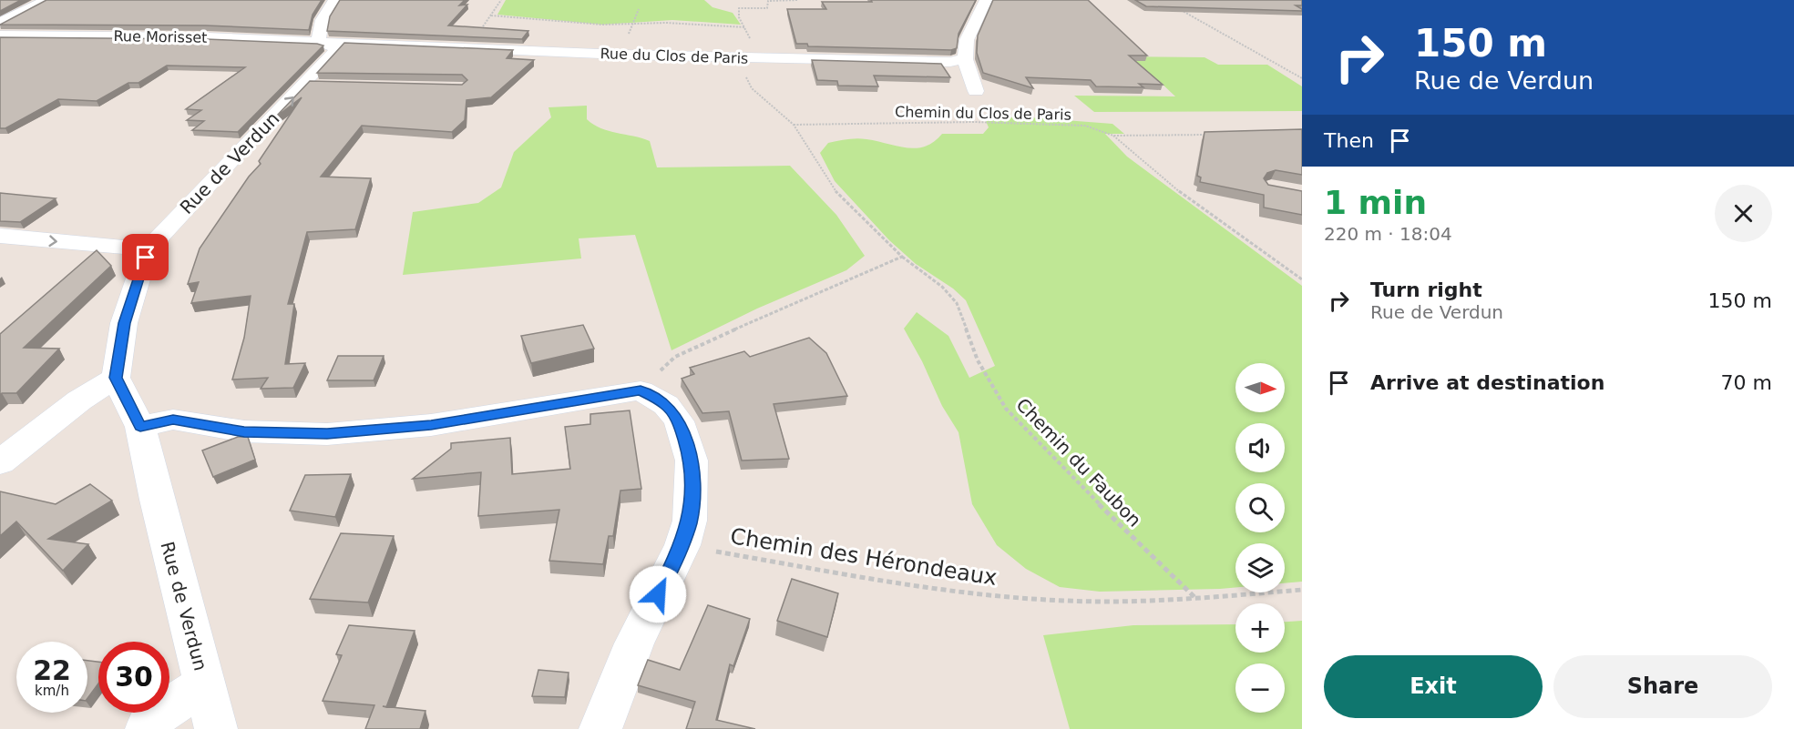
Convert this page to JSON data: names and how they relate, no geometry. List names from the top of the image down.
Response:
{
  "streets": {
    "street": ["Rue Morisset", "Rue du Clos de Paris", "Rue de Verdun"],
    "path": ["Chemin du Clos de Paris", "Chemin du Faubon", "Chemin des Hérondeaux"]
  },
  "crossings": [
    ["Rue Morisset", "Rue du Clos de Paris"],
    ["Rue Morisset", "Rue de Verdun"],
    ["Rue du Clos de Paris", "Rue de Verdun"],
    ["Rue du Clos de Paris", "Chemin du Faubon"],
    ["Chemin du Clos de Paris", "Chemin du Faubon"],
    ["Chemin du Faubon", "Chemin des Hérondeaux"]
  ],
  "north": "right",
  "page": {
    "turn": ["150 m", "Rue de Verdun"],
    "then": "Then",
    "heading": ["1 min", "220 m · 18:04"],
    "list": [
      {
        "name": "Turn right",
        "note": "Rue de Verdun",
        "value": "150 m"
      },
      {
        "name": "Arrive at destination",
        "value": "70 m"
      }
    ],
    "map_buttons": ["+", "−"],
    "speed": "22 km/h",
    "limit": "30",
    "buttons": ["Exit", "Share"]
  }
}
